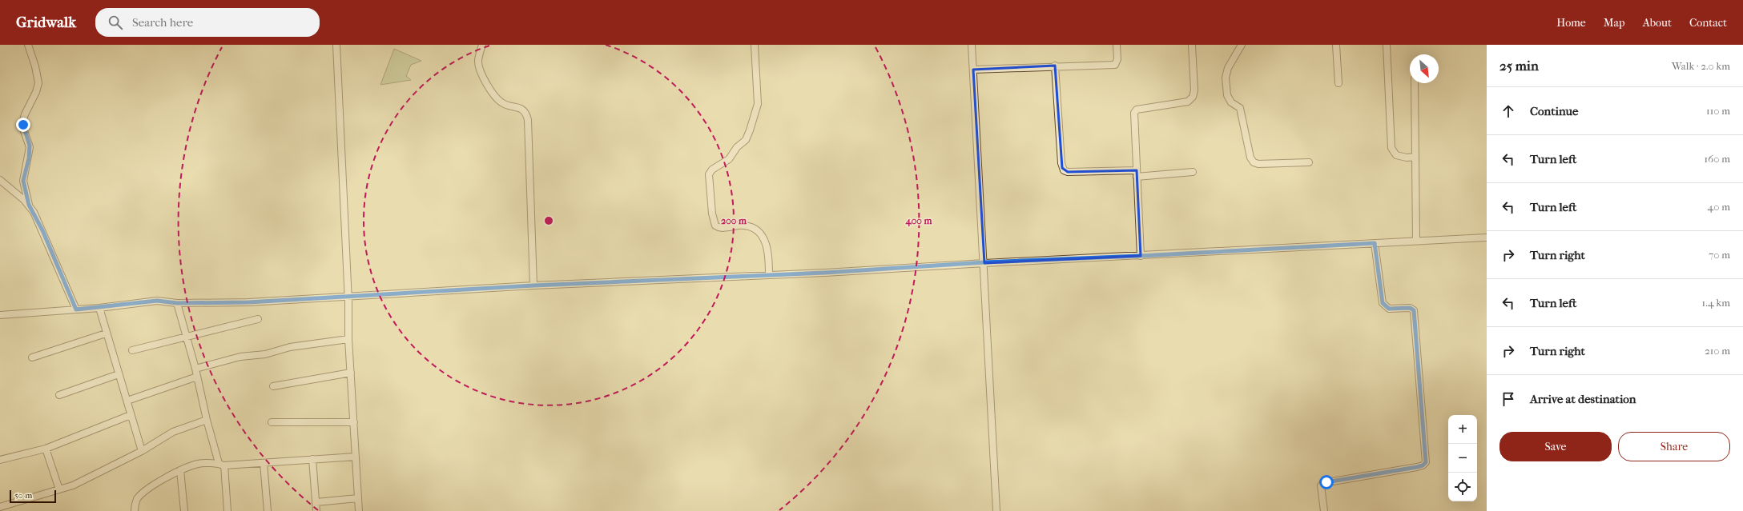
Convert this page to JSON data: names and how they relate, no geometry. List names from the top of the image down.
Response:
{
  "scale_bar": "50 m",
  "north": "bottom right",
  "page": {
    "header": "Gridwalk",
    "search": "Search here",
    "nav": [
      "Home",
      "Map",
      "About",
      "Contact"
    ],
    "heading": ["25 min", "Walk · 2.0 km"],
    "list": [
      ["Continue", "110 m"],
      ["Turn left", "160 m"],
      ["Turn left", "40 m"],
      ["Turn right", "70 m"],
      ["Turn left", "1.4 km"],
      ["Turn right", "210 m"],
      "Arrive at destination"
    ],
    "map_buttons": ["+", "−"],
    "buttons": ["Save", "Share"],
    "scale": "50 m"
  },
  "rings": ["200 m", "400 m"]
}
